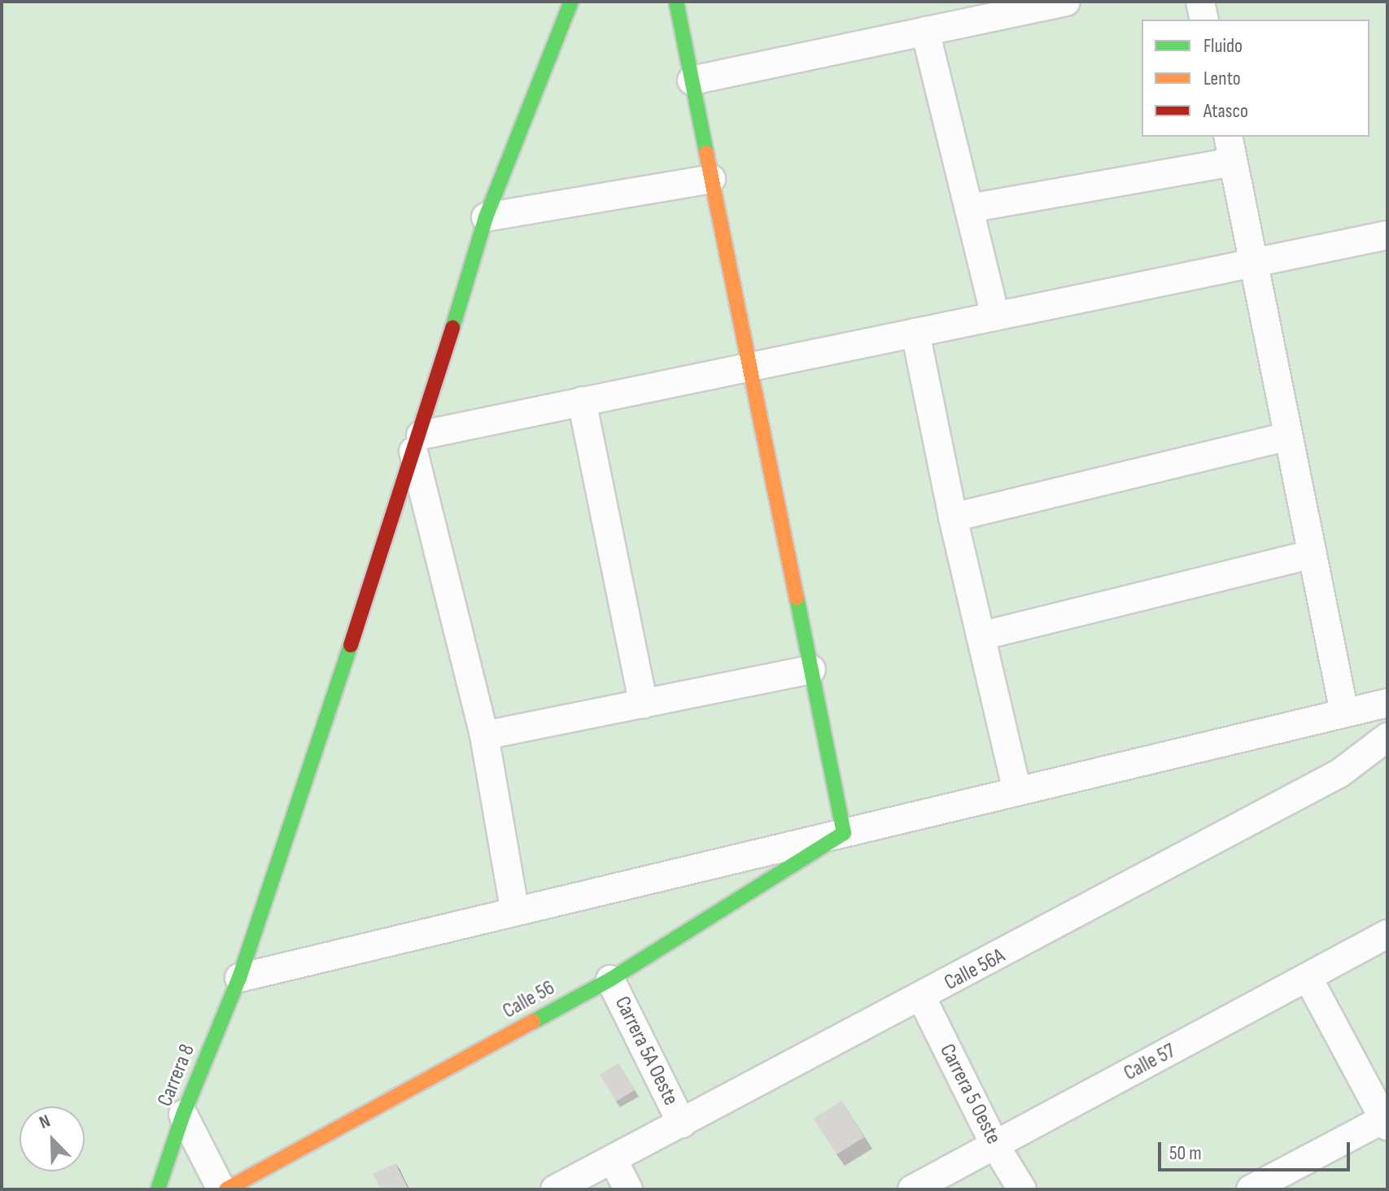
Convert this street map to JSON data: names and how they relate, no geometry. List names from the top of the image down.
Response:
{
  "streets": {
    "street": [
      "Calle 56A",
      "Calle 56",
      "Carrera 5A Oeste",
      "Calle 57",
      "Carrera 8",
      "Carrera 5 Oeste"
    ]
  },
  "crossings": [
    ["Calle 56A", "Carrera 5A Oeste"],
    ["Calle 56A", "Carrera 5 Oeste"],
    ["Calle 56", "Carrera 5A Oeste"],
    ["Calle 57", "Carrera 5 Oeste"]
  ],
  "legend": ["Fluido", "Lento", "Atasco"],
  "scale_bar": "50 m",
  "north": "top left"
}
